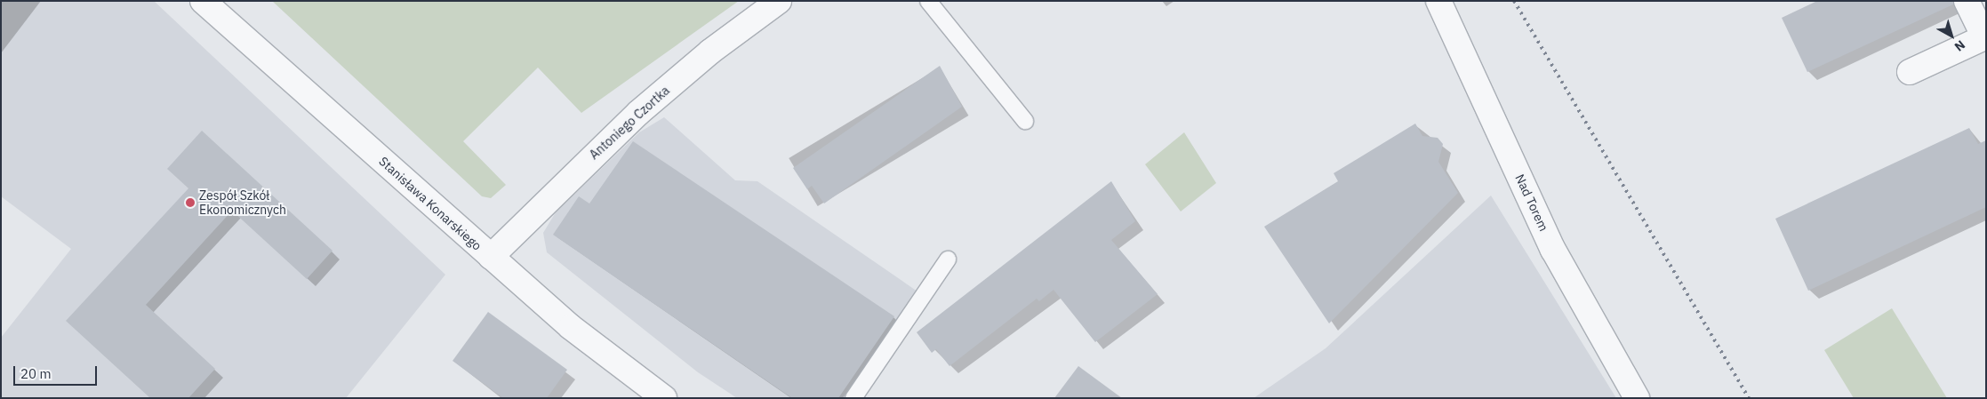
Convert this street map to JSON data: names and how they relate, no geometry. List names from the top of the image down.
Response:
{
  "streets": {
    "street": ["Antoniego Czortka", "Nad Torem", "Stanisława Konarskiego"]
  },
  "crossings": [
    ["Antoniego Czortka", "Stanisława Konarskiego"]
  ],
  "places": ["Zespół Szkół Ekonomicznych"],
  "scale_bar": "20 m",
  "north": "bottom right"
}
